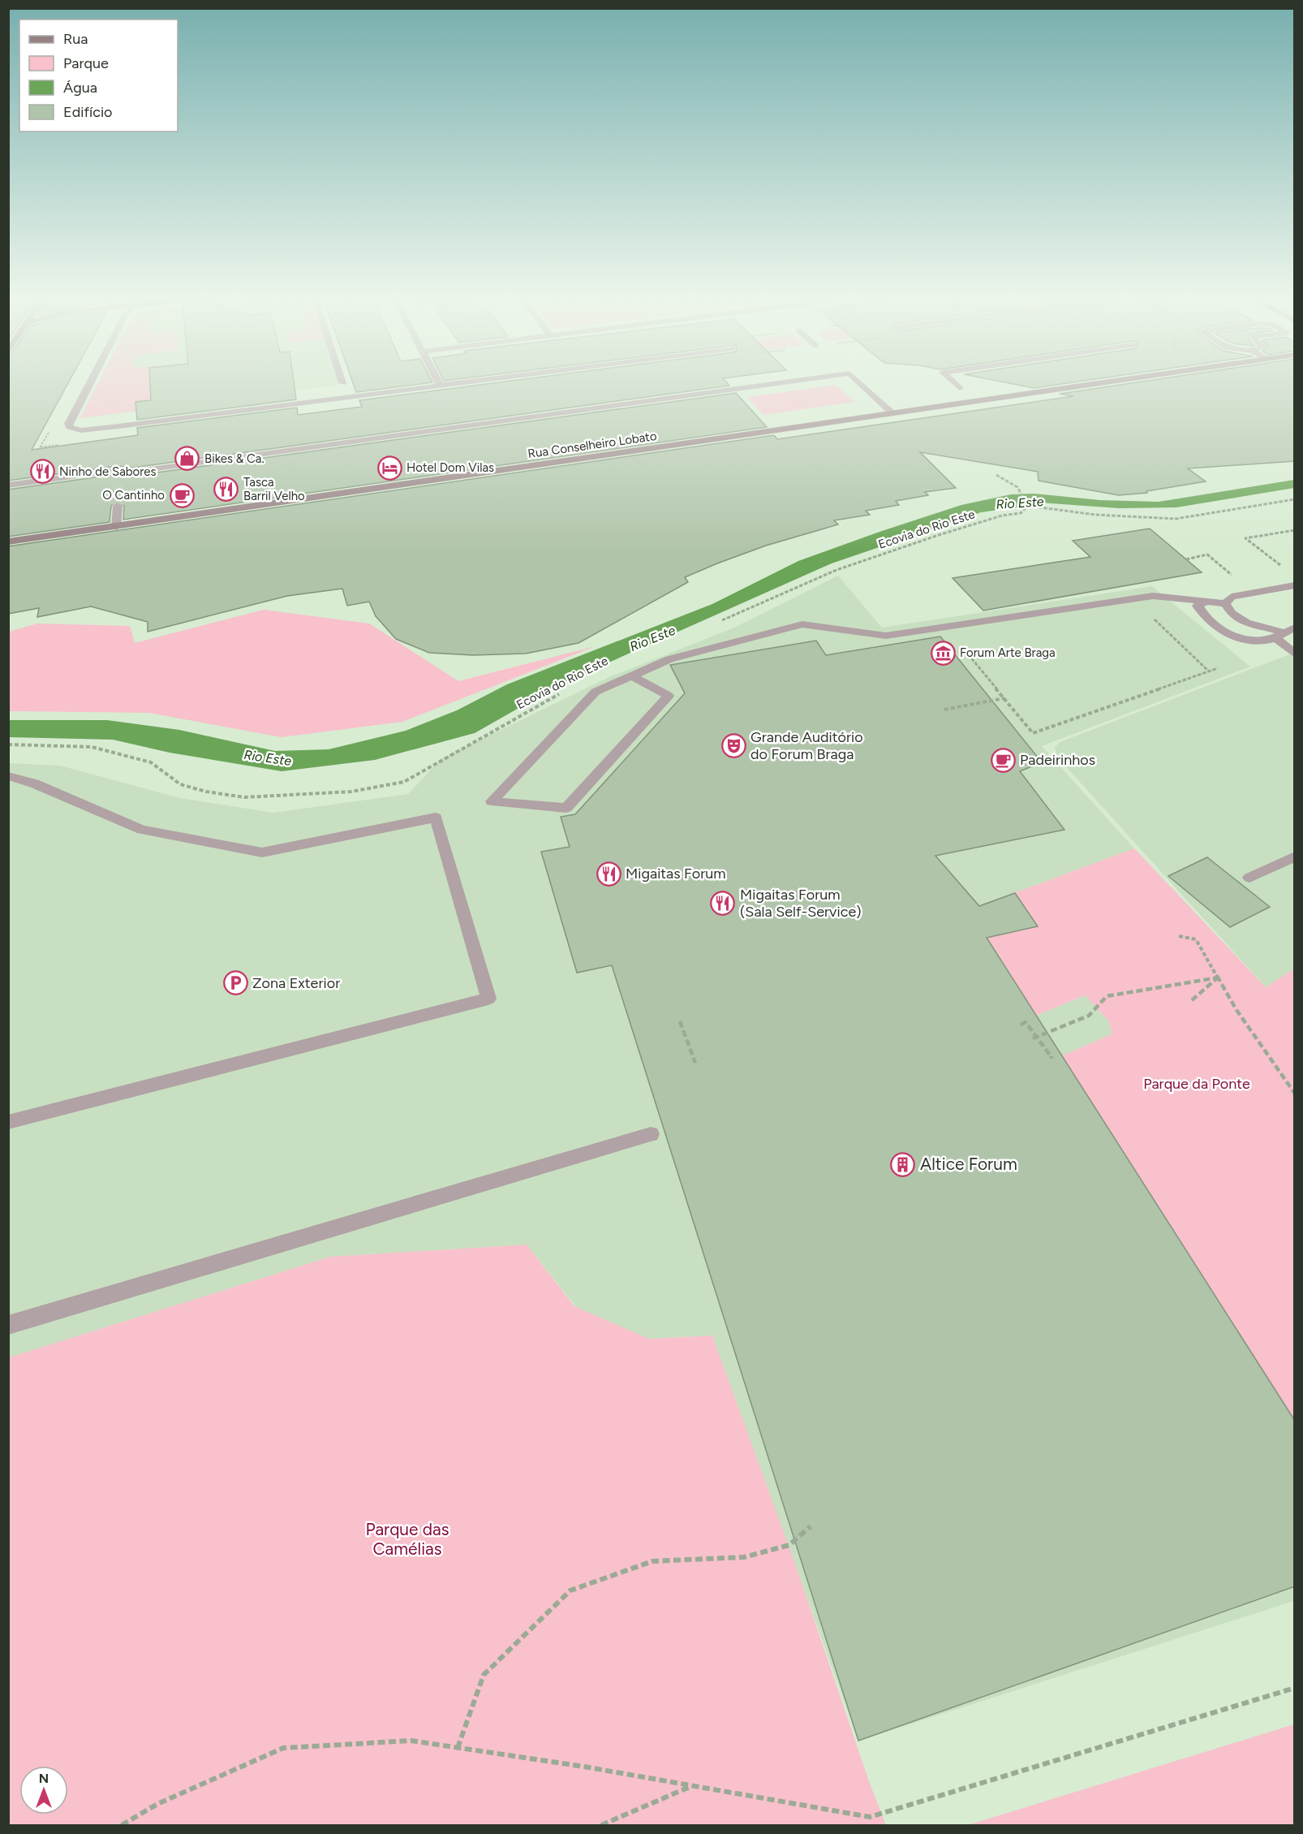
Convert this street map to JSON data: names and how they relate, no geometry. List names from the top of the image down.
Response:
{
  "streets": {
    "main road": ["Rua Conselheiro Lobato"],
    "path": ["Ecovia do Rio Este"]
  },
  "water": ["Rio Este"],
  "parks": ["Parque da Ponte", "Parque das Camélias"],
  "places": {
    "shop": ["Bikes & Ca."],
    "hotel": ["Hotel Dom Vilas"],
    "restaurant": [
      "Ninho de Sabores",
      "Tasca Barril Velho",
      "Migaitas Forum",
      "Migaitas Forum (Sala Self-Service)"
    ],
    "cafe": ["O Cantinho", "Padeirinhos"],
    "museum": ["Forum Arte Braga"],
    "theatre": ["Grande Auditório do Forum Braga"],
    "parking": ["Zona Exterior"],
    "building": ["Altice Forum"]
  },
  "legend": [
    "Rua",
    "Parque",
    "Água",
    "Edifício"
  ],
  "north": "top"
}
